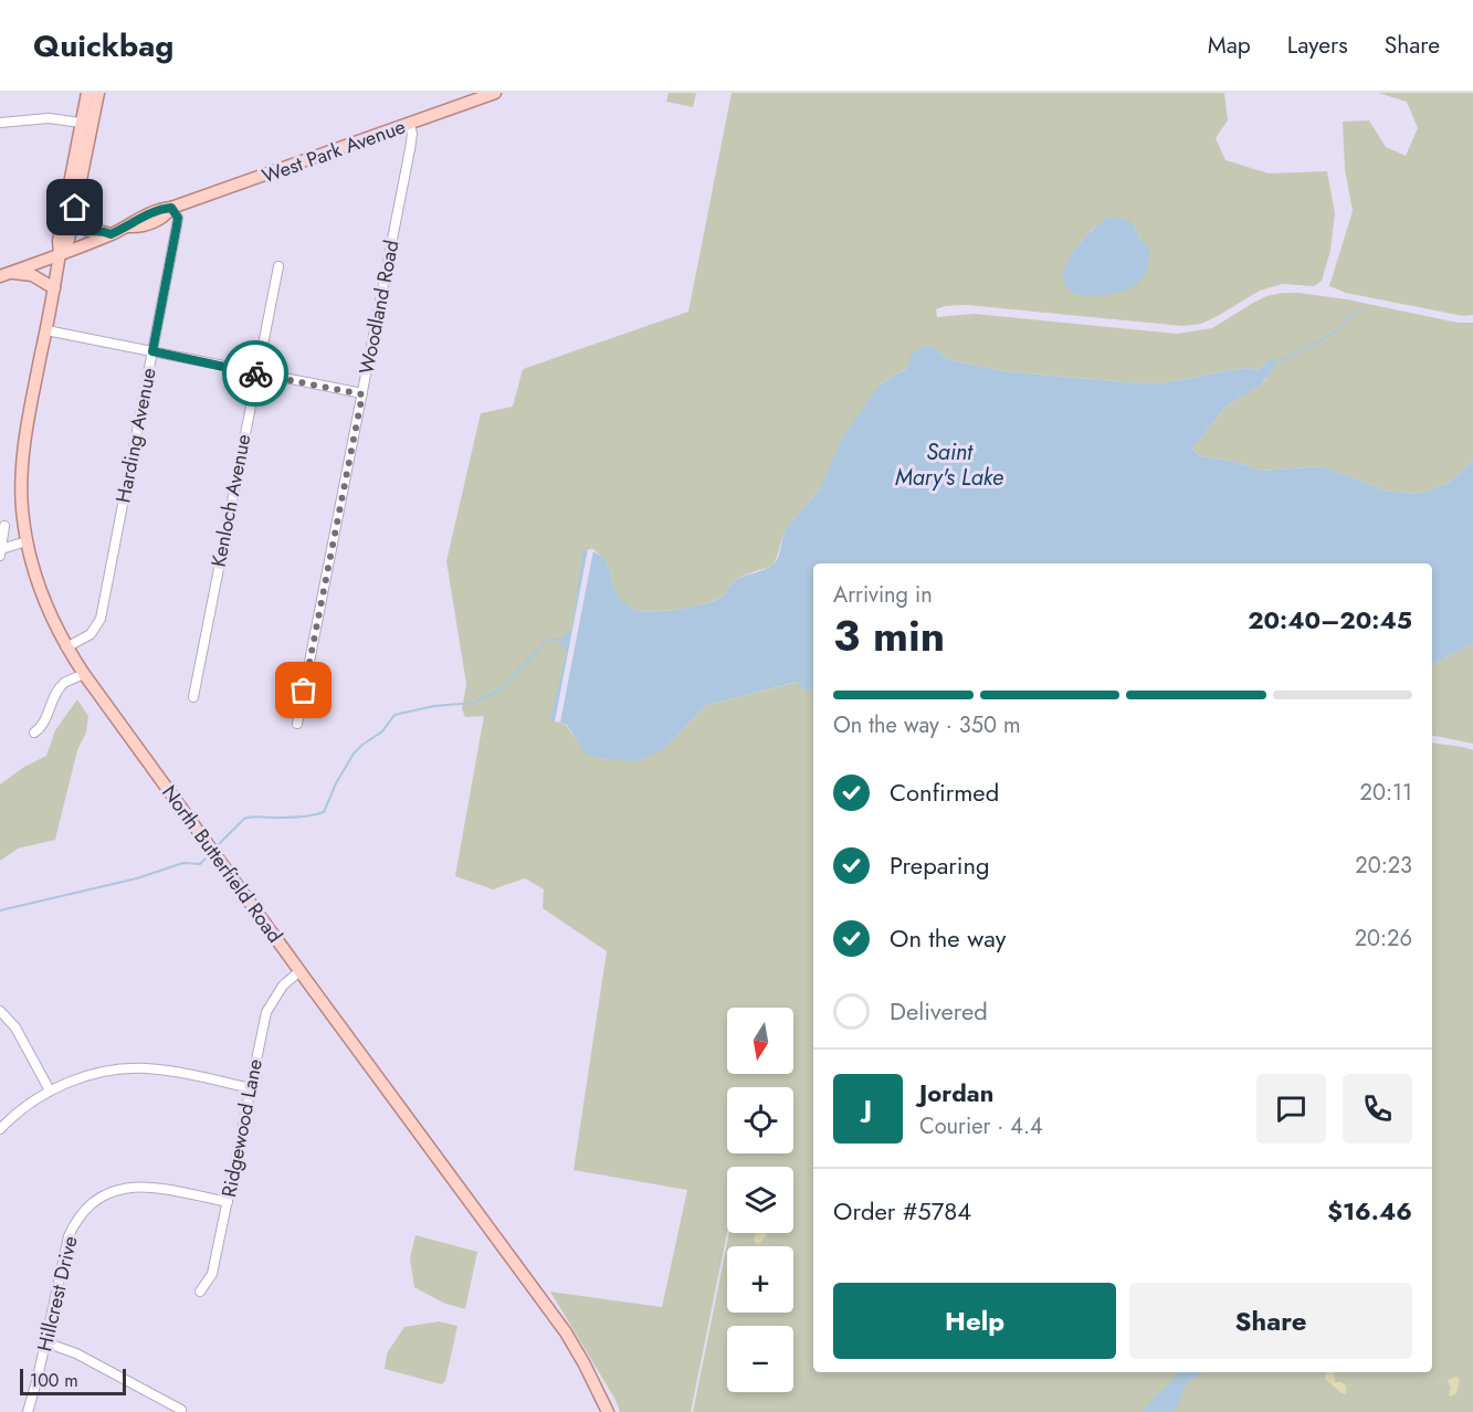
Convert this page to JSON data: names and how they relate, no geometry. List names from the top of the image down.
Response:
{
  "streets": {
    "main road": ["West Park Avenue", "North Butterfield Road"],
    "street": [
      "Woodland Road",
      "Harding Avenue",
      "Kenloch Avenue",
      "Ridgewood Lane",
      "Hillcrest Drive"
    ]
  },
  "crossings": [
    ["West Park Avenue", "Woodland Road"],
    ["West Park Avenue", "Harding Avenue"],
    ["West Park Avenue", "North Butterfield Road"],
    ["Harding Avenue", "North Butterfield Road"],
    ["North Butterfield Road", "Ridgewood Lane"],
    ["Ridgewood Lane", "Hillcrest Drive"]
  ],
  "water": ["Saint Mary's Lake"],
  "scale_bar": "100 m",
  "north": "bottom",
  "page": {
    "header": "Quickbag",
    "nav": ["Map", "Layers", "Share"],
    "heading": ["3 min", "Arriving in", "20:40–20:45"],
    "panel": [
      "Jordan",
      "Courier · 4.4",
      "Order #5784",
      "$16.46"
    ],
    "bar": "On the way · 350 m",
    "list": [
      ["Confirmed", "20:11"],
      ["Preparing", "20:23"],
      ["On the way", "20:26"],
      "Delivered"
    ],
    "map_buttons": ["+", "−"],
    "round": "J",
    "buttons": ["Help", "Share"],
    "scale": "100 m"
  }
}
